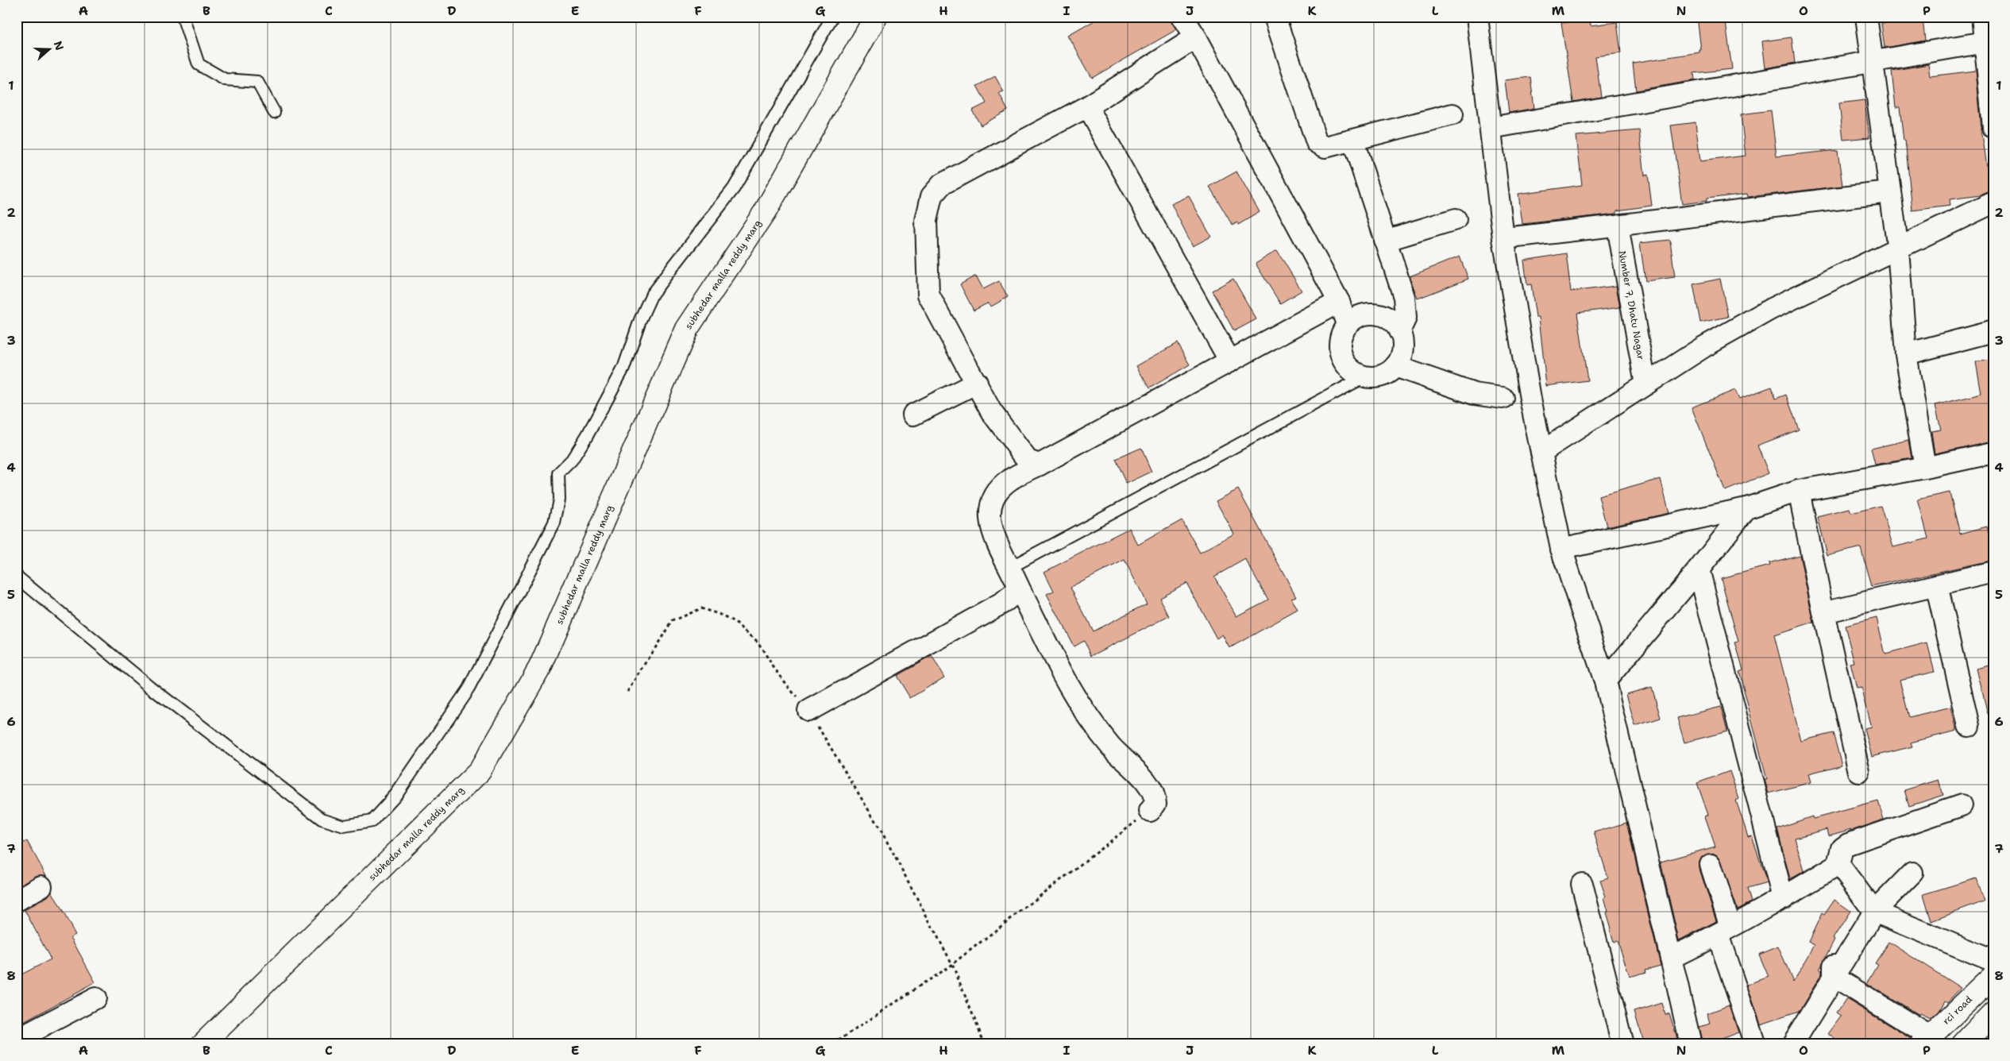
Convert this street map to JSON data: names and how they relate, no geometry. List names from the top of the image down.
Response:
{
  "streets": {
    "main road": ["subhedar malla reddy marg", "rci road"],
    "street": ["Number 7, Dhatu Nagar"]
  },
  "north": "right",
  "grid": {
    "columns": [
      "A",
      "B",
      "C",
      "D",
      "E",
      "F",
      "G",
      "H",
      "I",
      "J",
      "K",
      "L",
      "M",
      "N",
      "O",
      "P"
    ],
    "rows": [
      "1",
      "2",
      "3",
      "4",
      "5",
      "6",
      "7",
      "8"
    ]
  }
}
